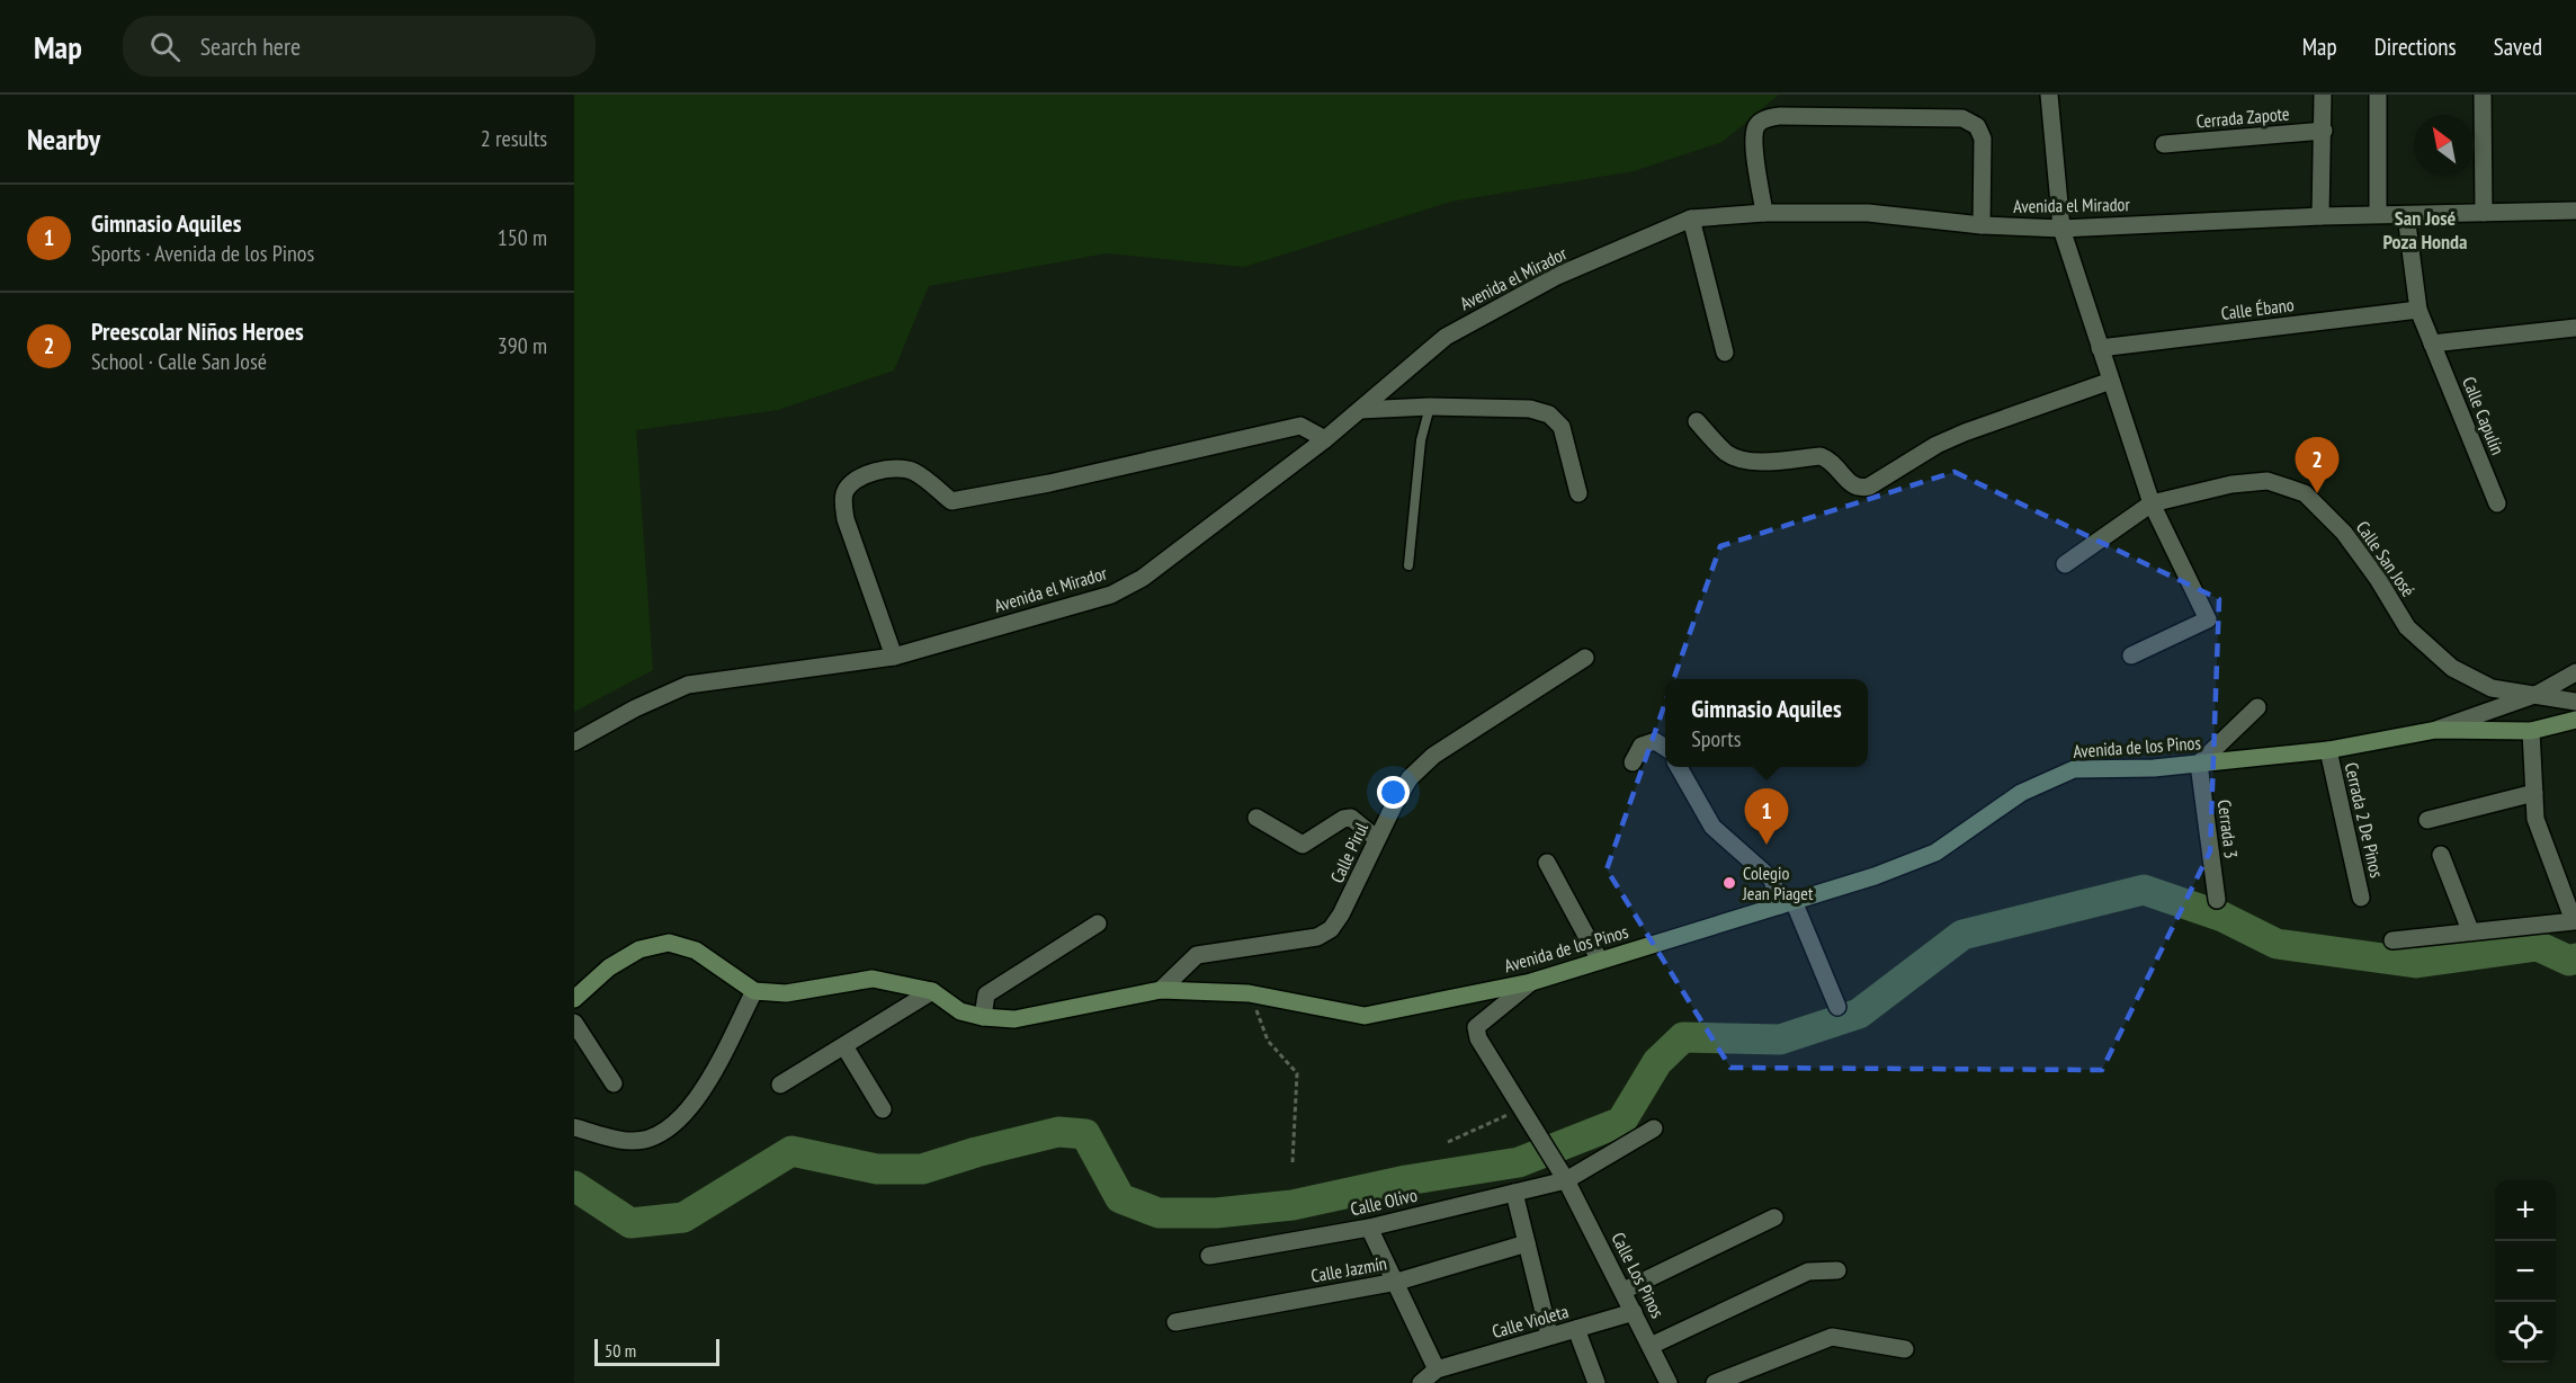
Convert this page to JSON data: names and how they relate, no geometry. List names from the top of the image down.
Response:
{
  "streets": {
    "street": [
      "Cerrada Zapote",
      "Avenida el Mirador",
      "Calle Ébano",
      "Calle Capulín",
      "Calle San José",
      "Avenida de los Pinos",
      "Cerrada 2 De Pinos",
      "Cerrada 3",
      "Calle Pirul",
      "Calle Olivo",
      "Calle Jazmín",
      "Calle Los Pinos",
      "Calle Violeta"
    ]
  },
  "crossings": [
    ["Avenida el Mirador", "Calle Capulín"],
    ["Calle Ébano", "Calle Capulín"],
    ["Avenida de los Pinos", "Cerrada 2 De Pinos"],
    ["Avenida de los Pinos", "Cerrada 3"],
    ["Avenida de los Pinos", "Calle Pirul"],
    ["Avenida de los Pinos", "Calle Los Pinos"],
    ["Calle Olivo", "Calle Los Pinos"],
    ["Calle Los Pinos", "Calle Violeta"]
  ],
  "districts": ["San José Poza Honda"],
  "places": ["Colegio Jean Piaget"],
  "scale_bar": "50 m",
  "north": "top left",
  "page": {
    "header": "Map",
    "search": "Search here",
    "nav": ["Map", "Directions", "Saved"],
    "heading": ["Nearby", "2 results"],
    "list": [
      {
        "mark": "1",
        "name": "Gimnasio Aquiles",
        "note": "Sports · Avenida de los Pinos",
        "value": "150 m"
      },
      {
        "mark": "2",
        "name": "Preescolar Niños Heroes",
        "note": "School · Calle San José",
        "value": "390 m"
      }
    ],
    "pins": ["2", "1"],
    "popup": ["Gimnasio Aquiles", "Sports"],
    "map_buttons": ["+", "−"],
    "scale": "50 m"
  }
}
